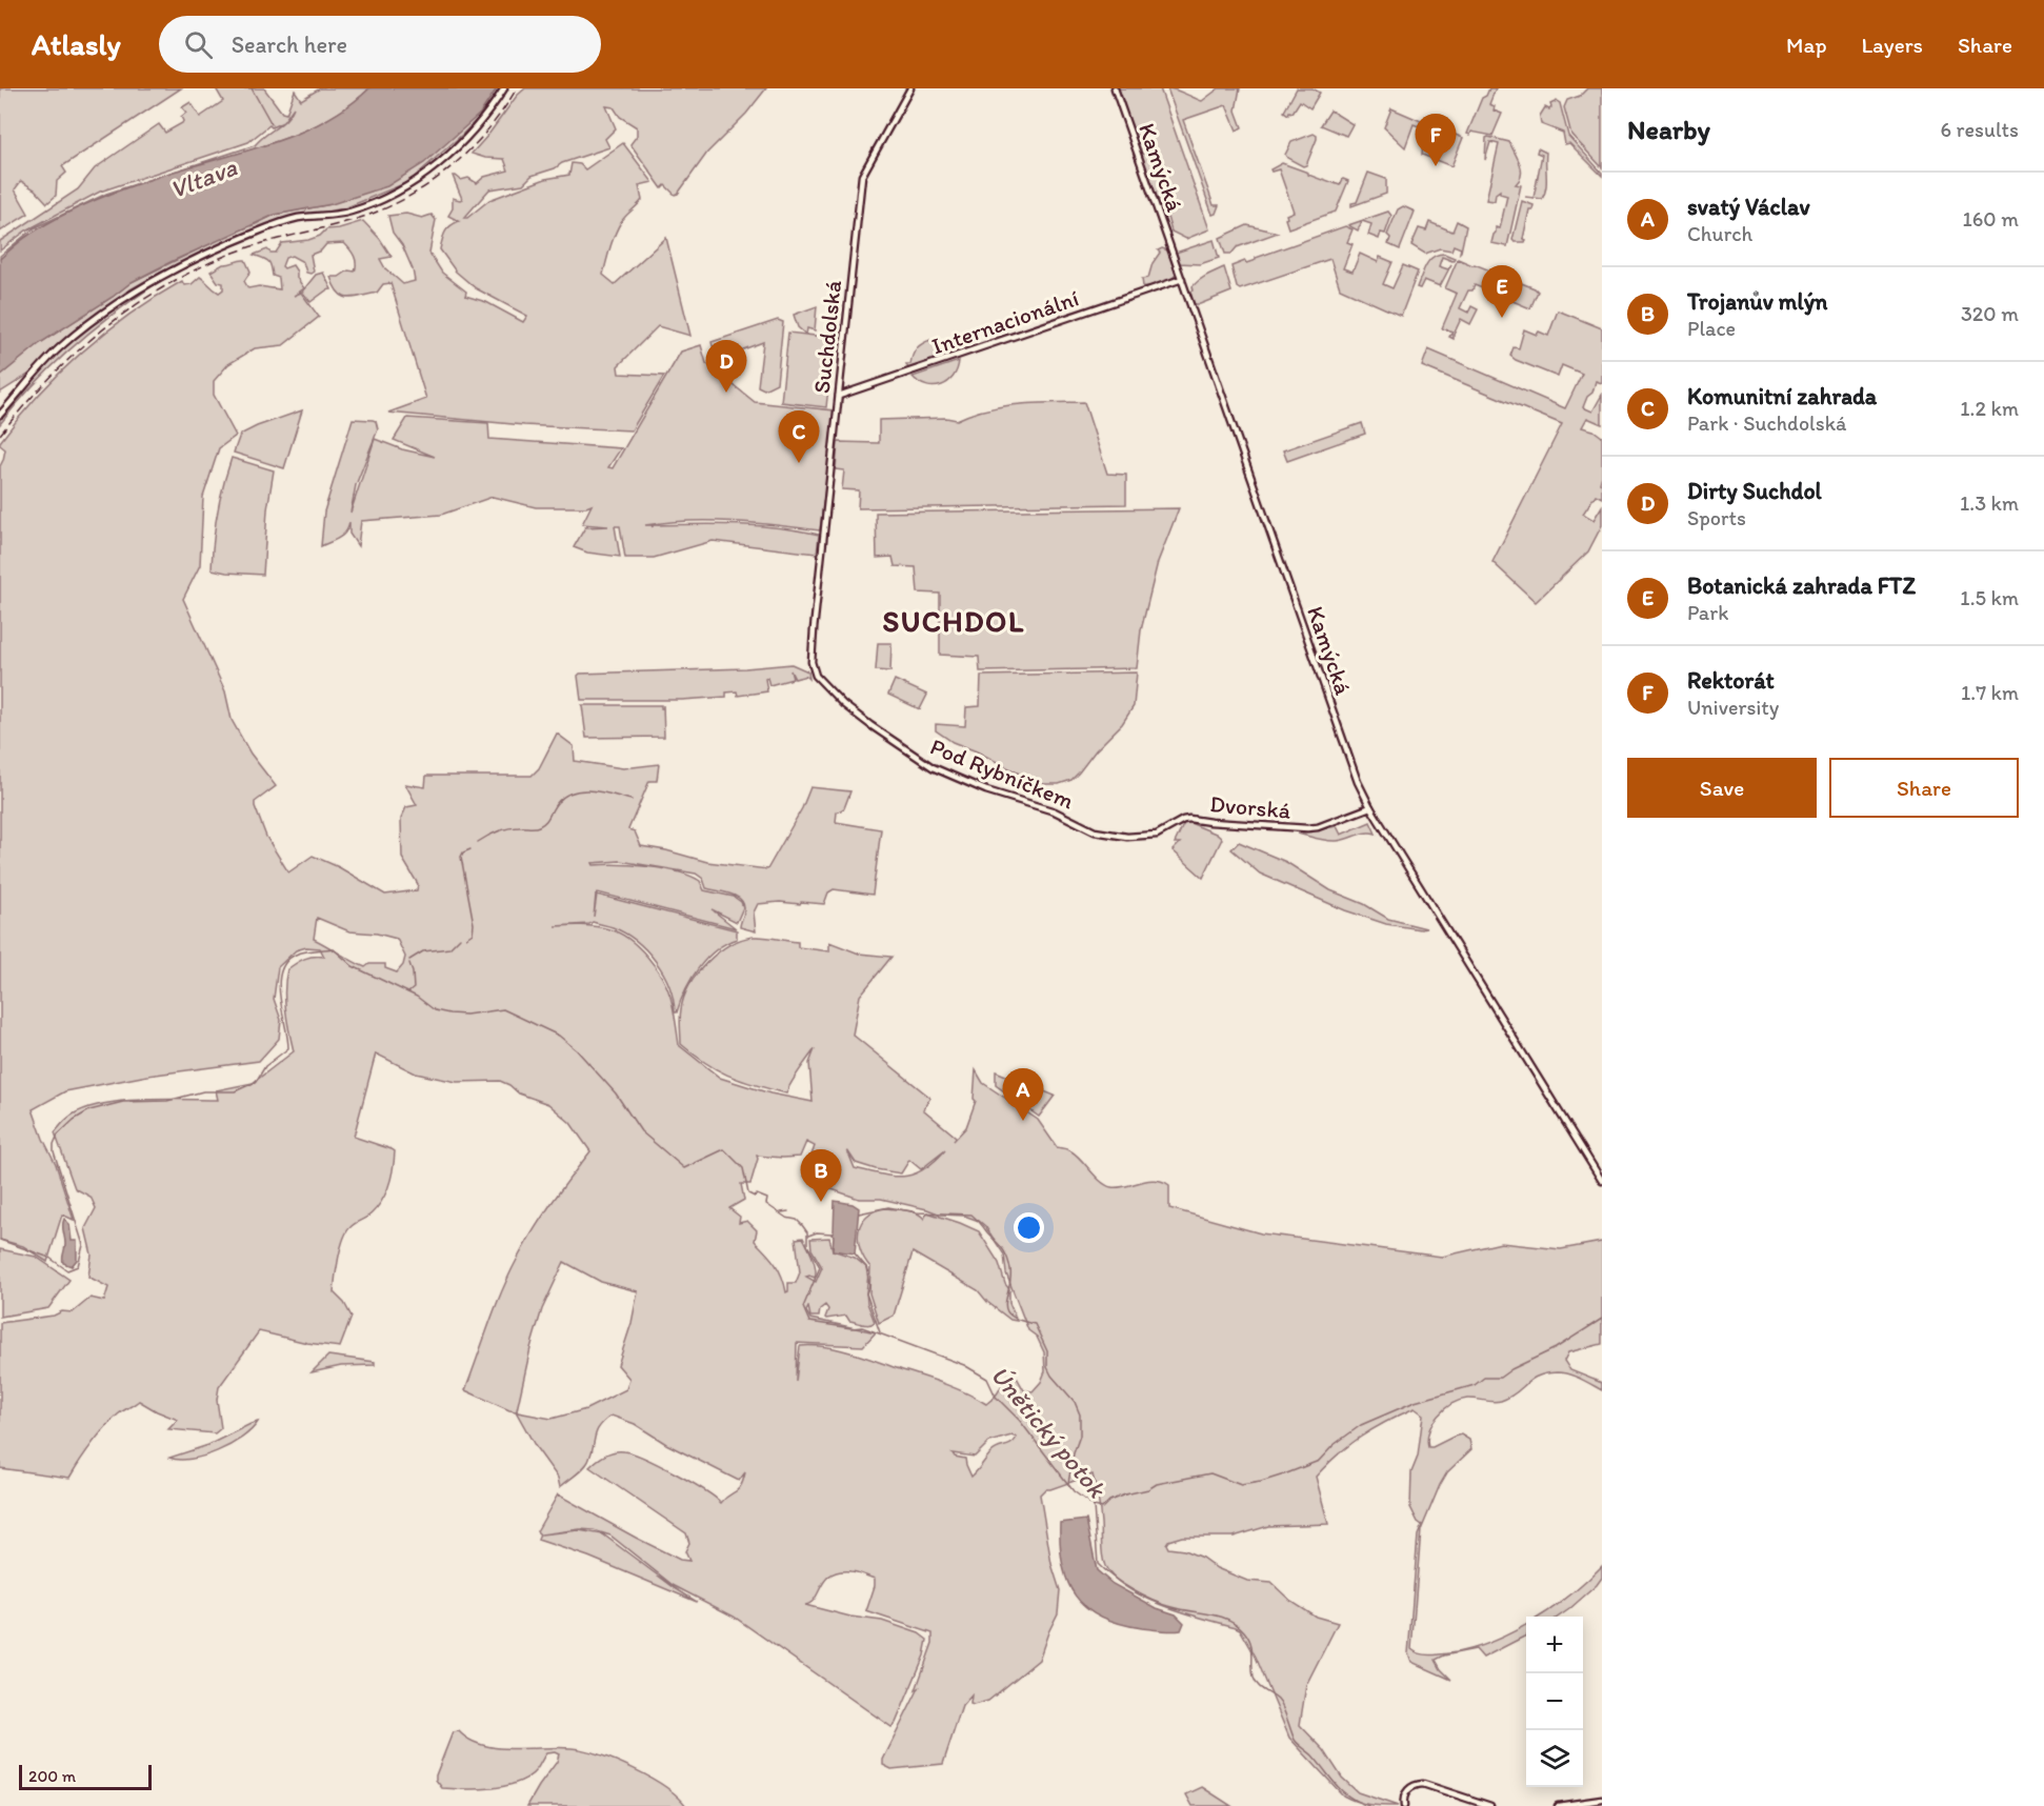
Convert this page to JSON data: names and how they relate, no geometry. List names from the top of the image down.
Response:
{
  "streets": {
    "main road": [
      "Kamýcká",
      "Internacionální",
      "Suchdolská",
      "Pod Rybníčkem",
      "Dvorská"
    ]
  },
  "crossings": [
    ["Kamýcká", "Internacionální"],
    ["Kamýcká", "Dvorská"],
    ["Internacionální", "Suchdolská"],
    ["Suchdolská", "Pod Rybníčkem"],
    ["Pod Rybníčkem", "Dvorská"]
  ],
  "districts": ["SUCHDOL"],
  "water": ["Vltava", "Únětický potok"],
  "scale_bar": "200 m",
  "page": {
    "header": "Atlasly",
    "search": "Search here",
    "nav": ["Map", "Layers", "Share"],
    "heading": ["Nearby", "6 results"],
    "pins": [
      "F",
      "E",
      "D",
      "C",
      "A",
      "B"
    ],
    "list": [
      {
        "mark": "A",
        "name": "svatý Václav",
        "note": "Church",
        "value": "160 m"
      },
      {
        "mark": "B",
        "name": "Trojanův mlýn",
        "note": "Place",
        "value": "320 m"
      },
      {
        "mark": "C",
        "name": "Komunitní zahrada",
        "note": "Park · Suchdolská",
        "value": "1.2 km"
      },
      {
        "mark": "D",
        "name": "Dirty Suchdol",
        "note": "Sports",
        "value": "1.3 km"
      },
      {
        "mark": "E",
        "name": "Botanická zahrada FTZ",
        "note": "Park",
        "value": "1.5 km"
      },
      {
        "mark": "F",
        "name": "Rektorát",
        "note": "University",
        "value": "1.7 km"
      }
    ],
    "buttons": ["Save", "Share"],
    "map_buttons": ["+", "−"],
    "scale": "200 m"
  }
}
